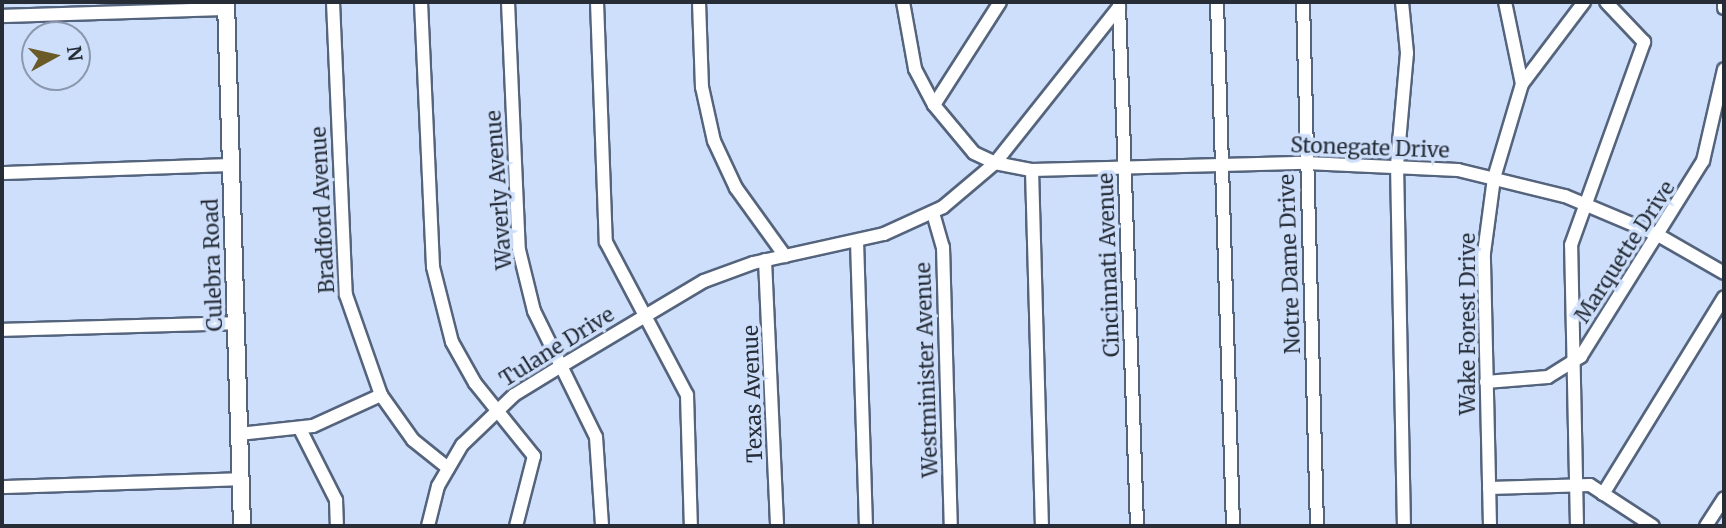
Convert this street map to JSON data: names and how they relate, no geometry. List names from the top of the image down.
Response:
{
  "streets": {
    "main road": ["Culebra Road"],
    "street": [
      "Stonegate Drive",
      "Waverly Avenue",
      "Bradford Avenue",
      "Marquette Drive",
      "Notre Dame Drive",
      "Cincinnati Avenue",
      "Wake Forest Drive",
      "Tulane Drive",
      "Westminister Avenue",
      "Texas Avenue"
    ]
  },
  "crossings": [
    ["Stonegate Drive", "Marquette Drive"],
    ["Stonegate Drive", "Notre Dame Drive"],
    ["Stonegate Drive", "Cincinnati Avenue"],
    ["Stonegate Drive", "Wake Forest Drive"],
    ["Waverly Avenue", "Tulane Drive"],
    ["Bradford Avenue", "Tulane Drive"],
    ["Tulane Drive", "Texas Avenue"]
  ],
  "north": "right"
}
